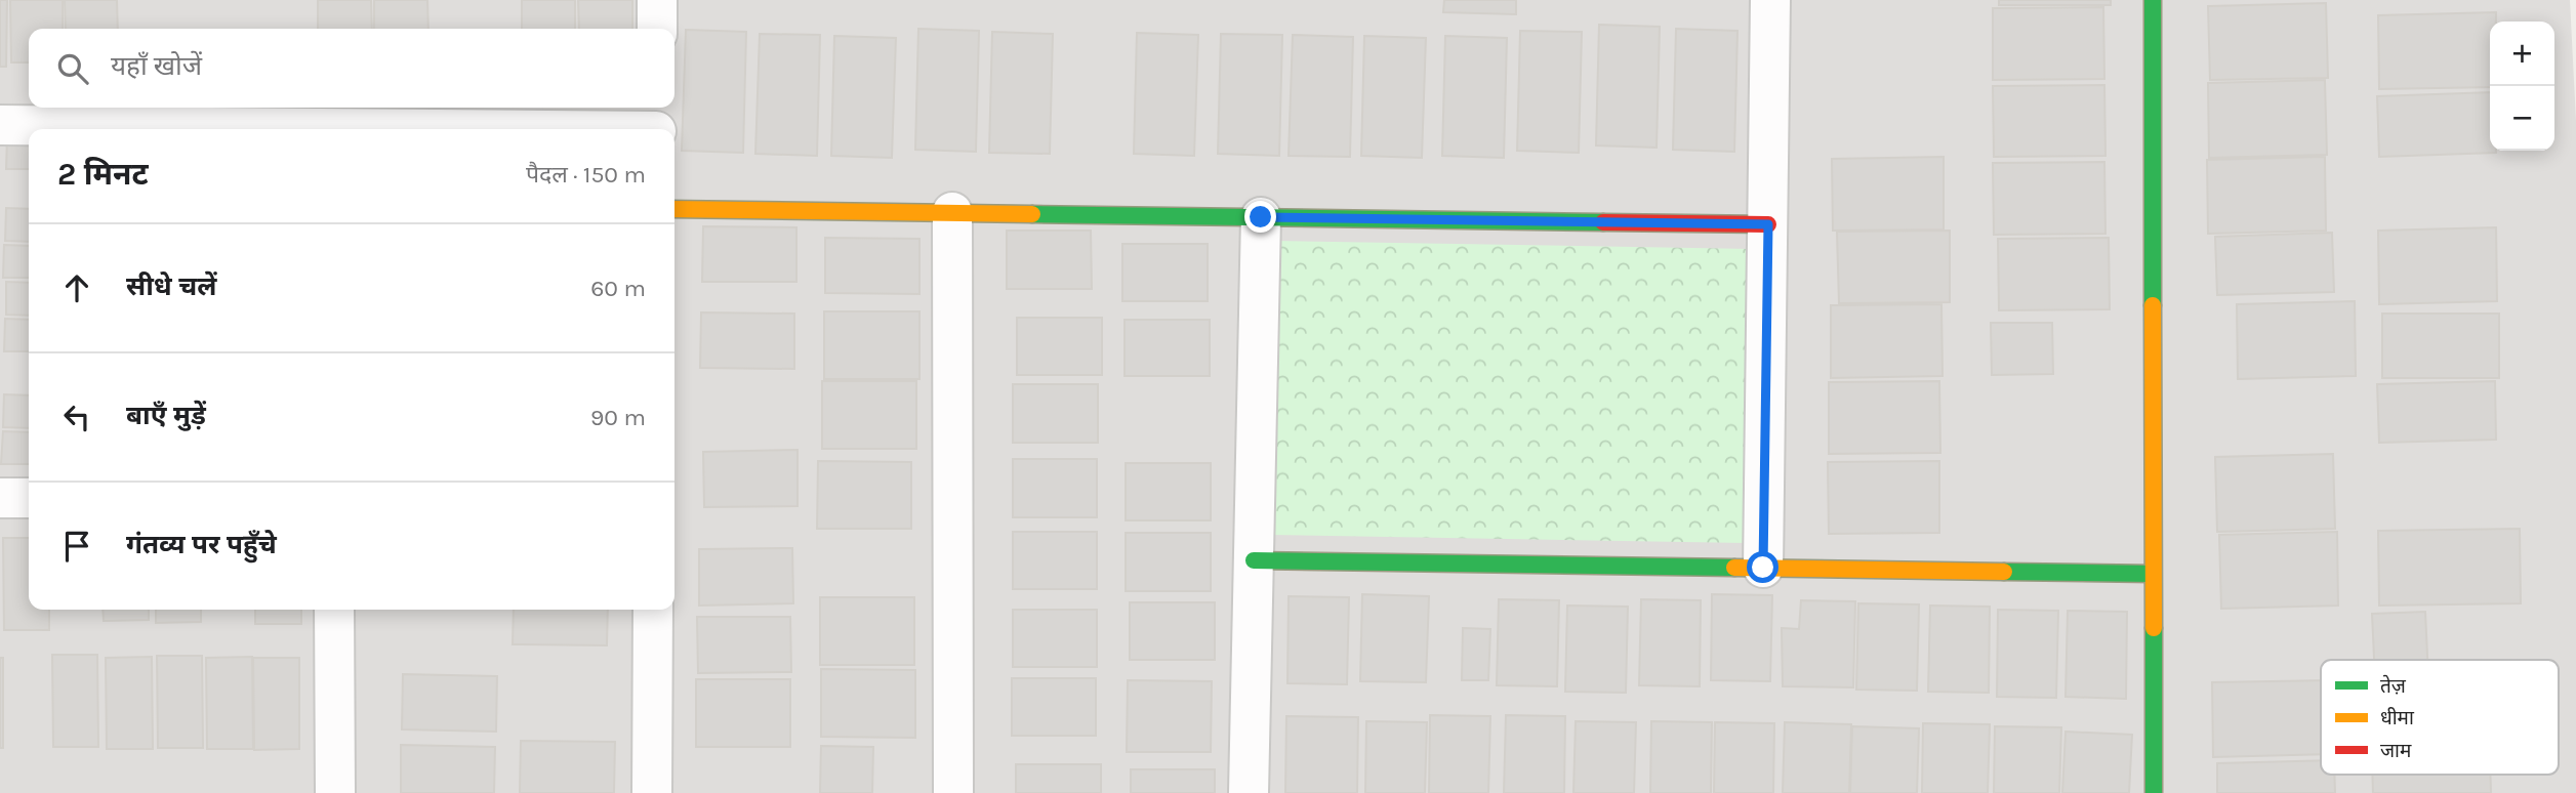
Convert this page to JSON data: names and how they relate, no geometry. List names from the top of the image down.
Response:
{
  "legend": ["तेज़", "धीमा", "जाम"],
  "page": {
    "map_buttons": ["+", "−"],
    "search": "यहाँ खोजें",
    "heading": ["2 मिनट", "पैदल · 150 m"],
    "list": [
      ["सीधे चलें", "60 m"],
      ["बाएँ मुड़ें", "90 m"],
      "गंतव्य पर पहुँचे"
    ]
  }
}
